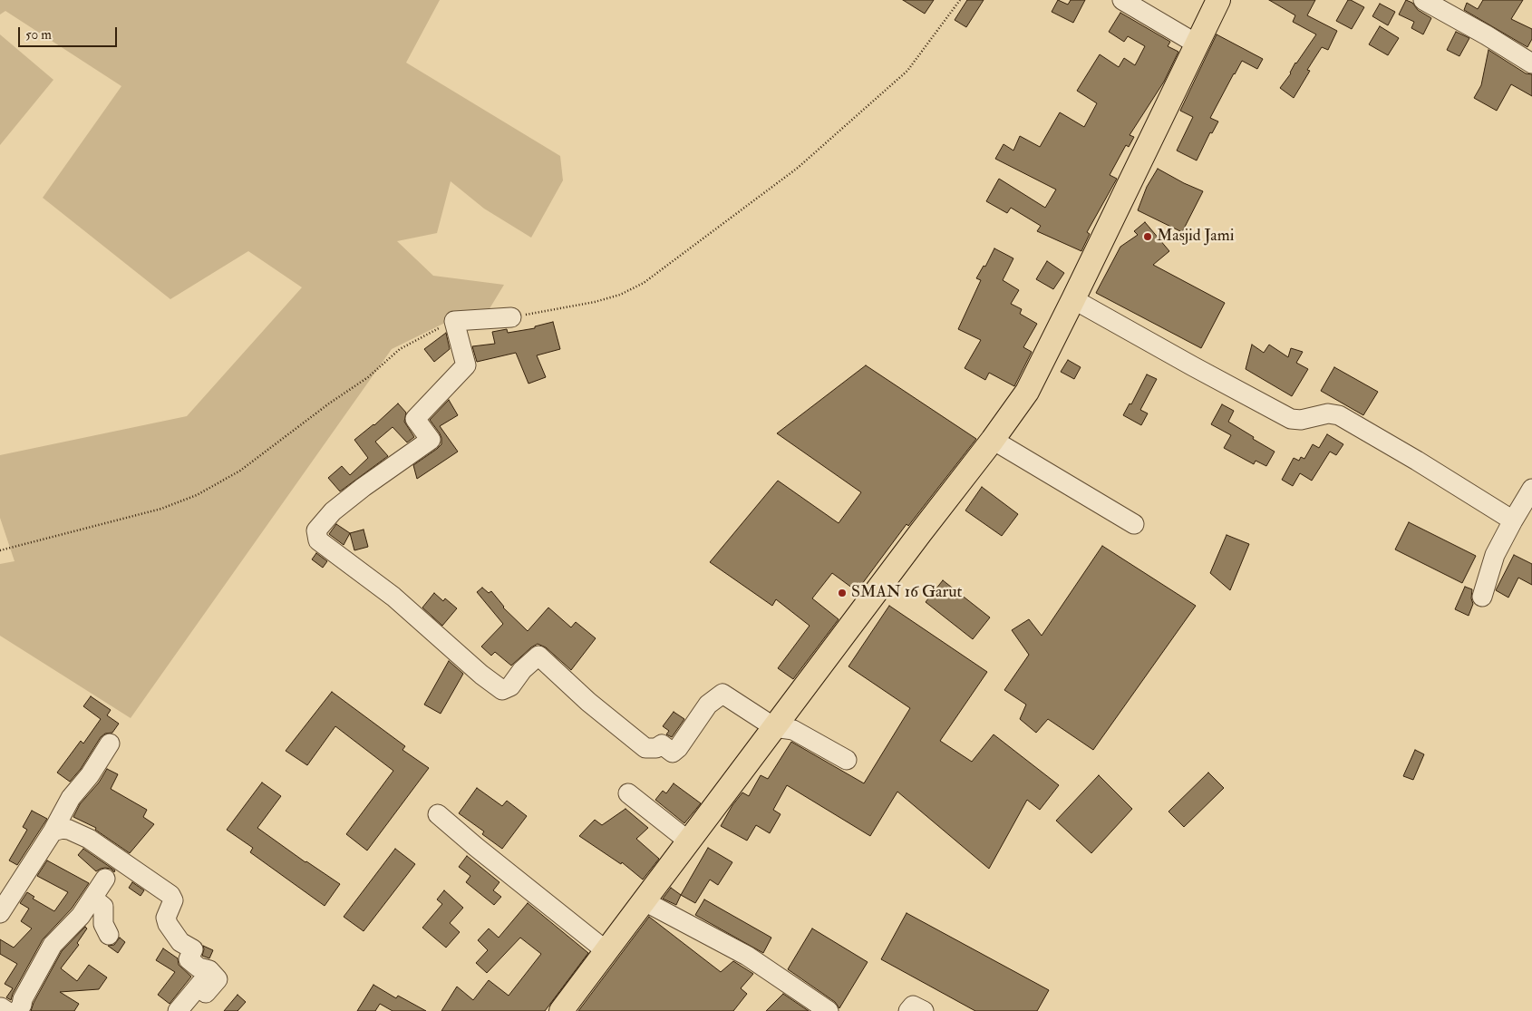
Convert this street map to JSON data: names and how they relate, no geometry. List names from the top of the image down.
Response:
{
  "places": ["Masjid Jami", "SMAN 16 Garut"],
  "scale_bar": "50 m"
}
